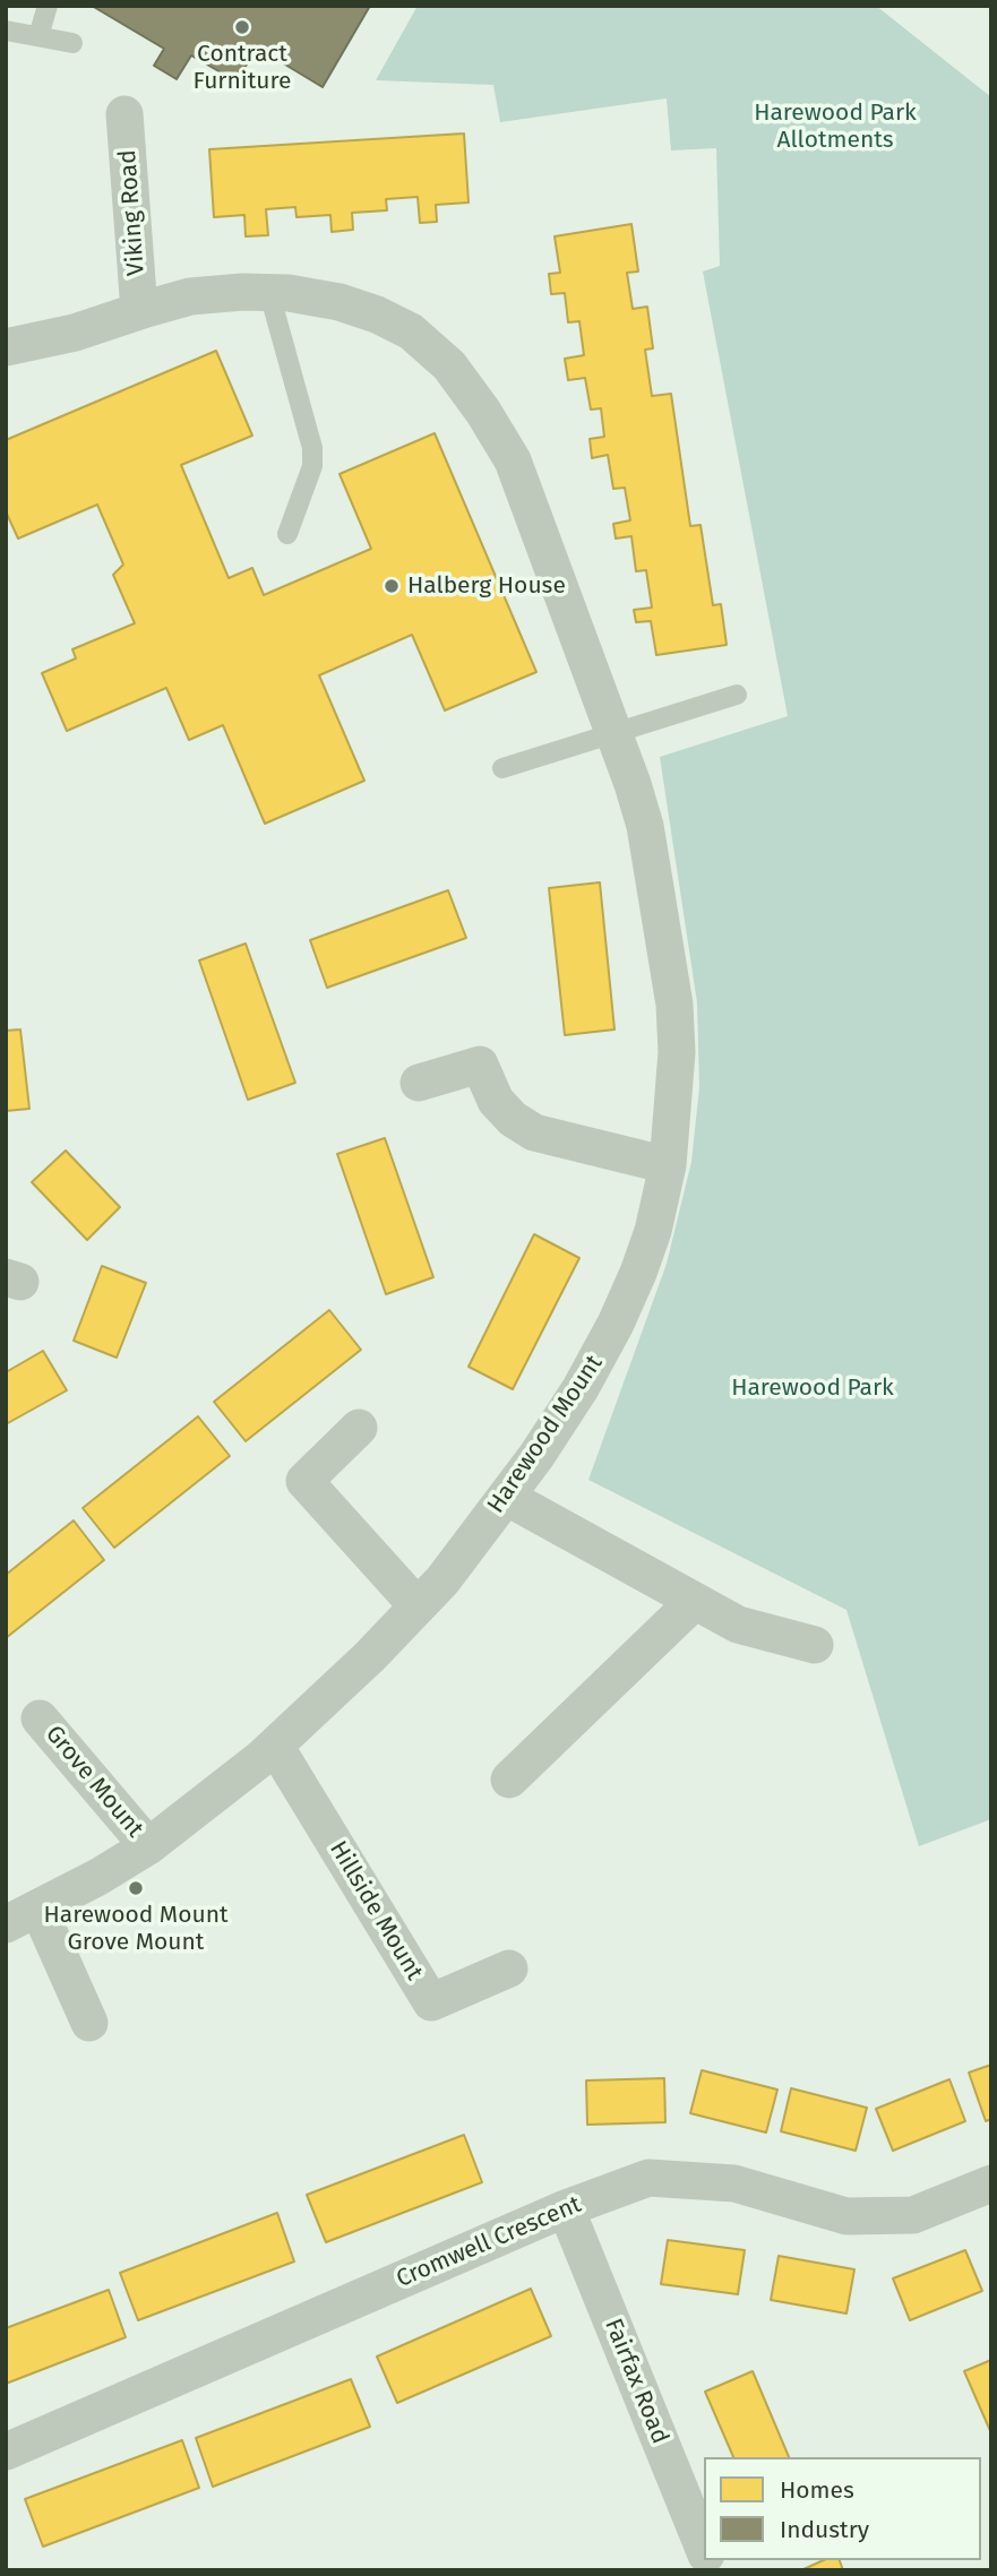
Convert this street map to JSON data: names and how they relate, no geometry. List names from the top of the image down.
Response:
{
  "streets": {
    "street": [
      "Viking Road",
      "Harewood Mount",
      "Grove Mount",
      "Hillside Mount",
      "Cromwell Crescent",
      "Fairfax Road"
    ]
  },
  "crossings": [
    ["Viking Road", "Harewood Mount"],
    ["Harewood Mount", "Grove Mount"],
    ["Harewood Mount", "Hillside Mount"],
    ["Cromwell Crescent", "Fairfax Road"]
  ],
  "parks": ["Harewood Park Allotments", "Harewood Park"],
  "places": ["Contract Furniture", "Halberg House", "Harewood Mount Grove Mount"],
  "legend": ["Homes", "Industry"]
}
